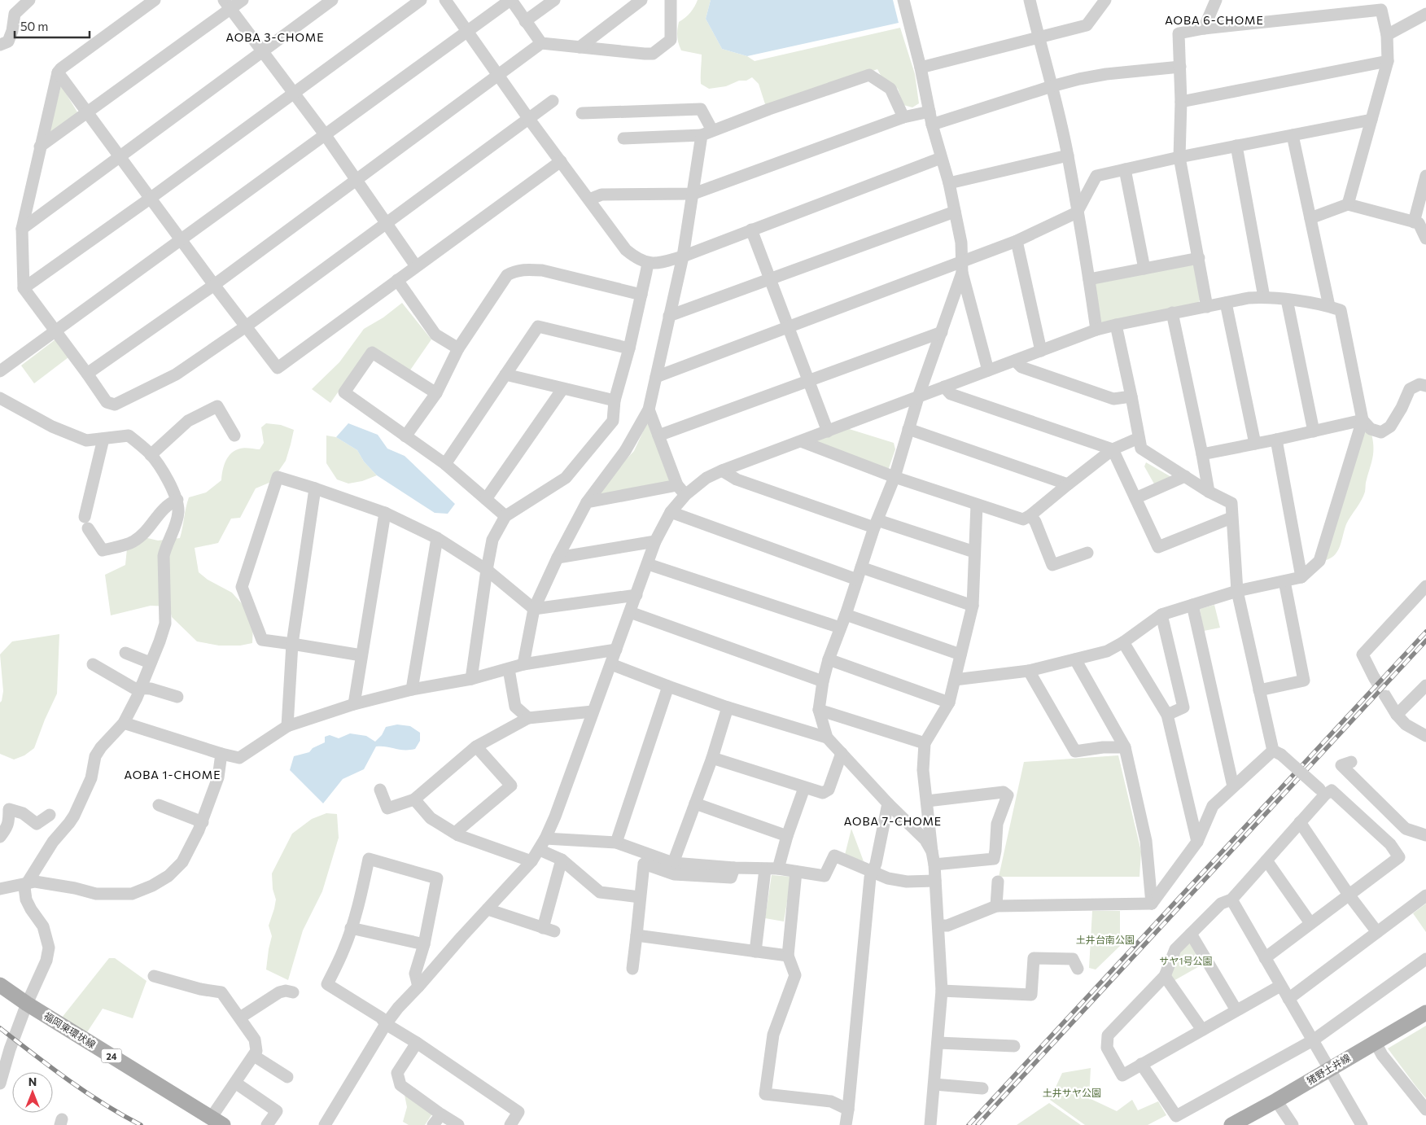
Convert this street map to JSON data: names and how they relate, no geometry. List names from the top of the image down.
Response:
{
  "streets": {
    "main road": ["福岡東環状線", "24", "猪野土井線"]
  },
  "districts": [
    "AOBA 6-CHOME",
    "AOBA 3-CHOME",
    "AOBA 1-CHOME",
    "AOBA 7-CHOME"
  ],
  "parks": ["土井台南公園", "サヤ1号公園", "土井サヤ公園"],
  "scale_bar": "50 m",
  "north": "top"
}
